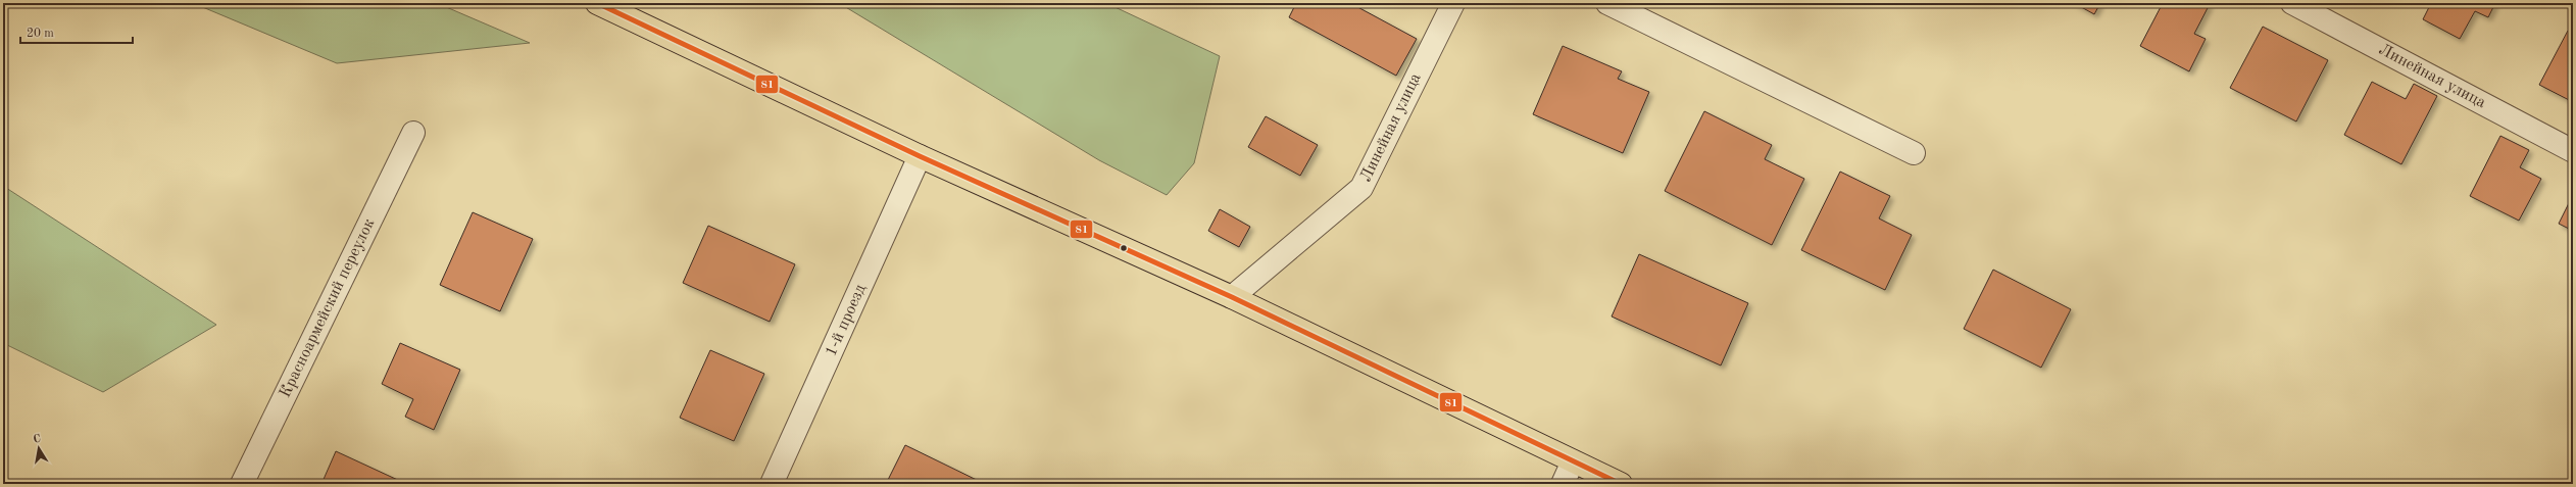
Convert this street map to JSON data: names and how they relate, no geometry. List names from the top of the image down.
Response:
{
  "streets": {
    "street": ["Линейная улица", "Красноармейский переулок", "1-й проезд"]
  },
  "lines": ["transit line 81"],
  "scale_bar": "20 m",
  "north": "top"
}
